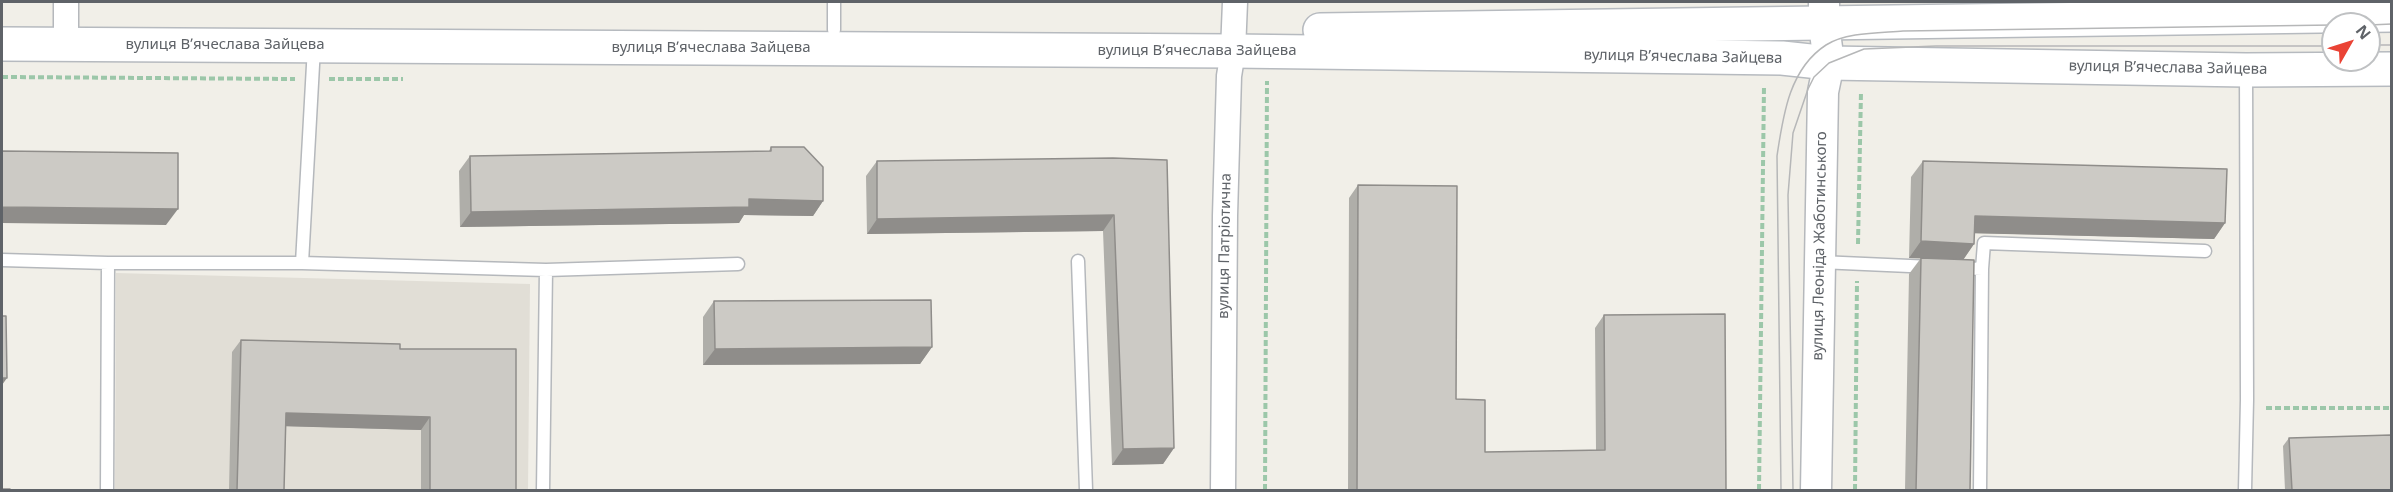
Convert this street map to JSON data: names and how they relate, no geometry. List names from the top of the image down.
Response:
{
  "streets": {
    "main road": ["вулиця Вʼячеслава Зайцева"],
    "street": ["вулиця Патріотична", "вулиця Леоніда Жаботинського"]
  },
  "crossings": [
    ["вулиця Вʼячеслава Зайцева", "вулиця Патріотична"],
    ["вулиця Вʼячеслава Зайцева", "вулиця Леоніда Жаботинського"]
  ],
  "north": "top right"
}
